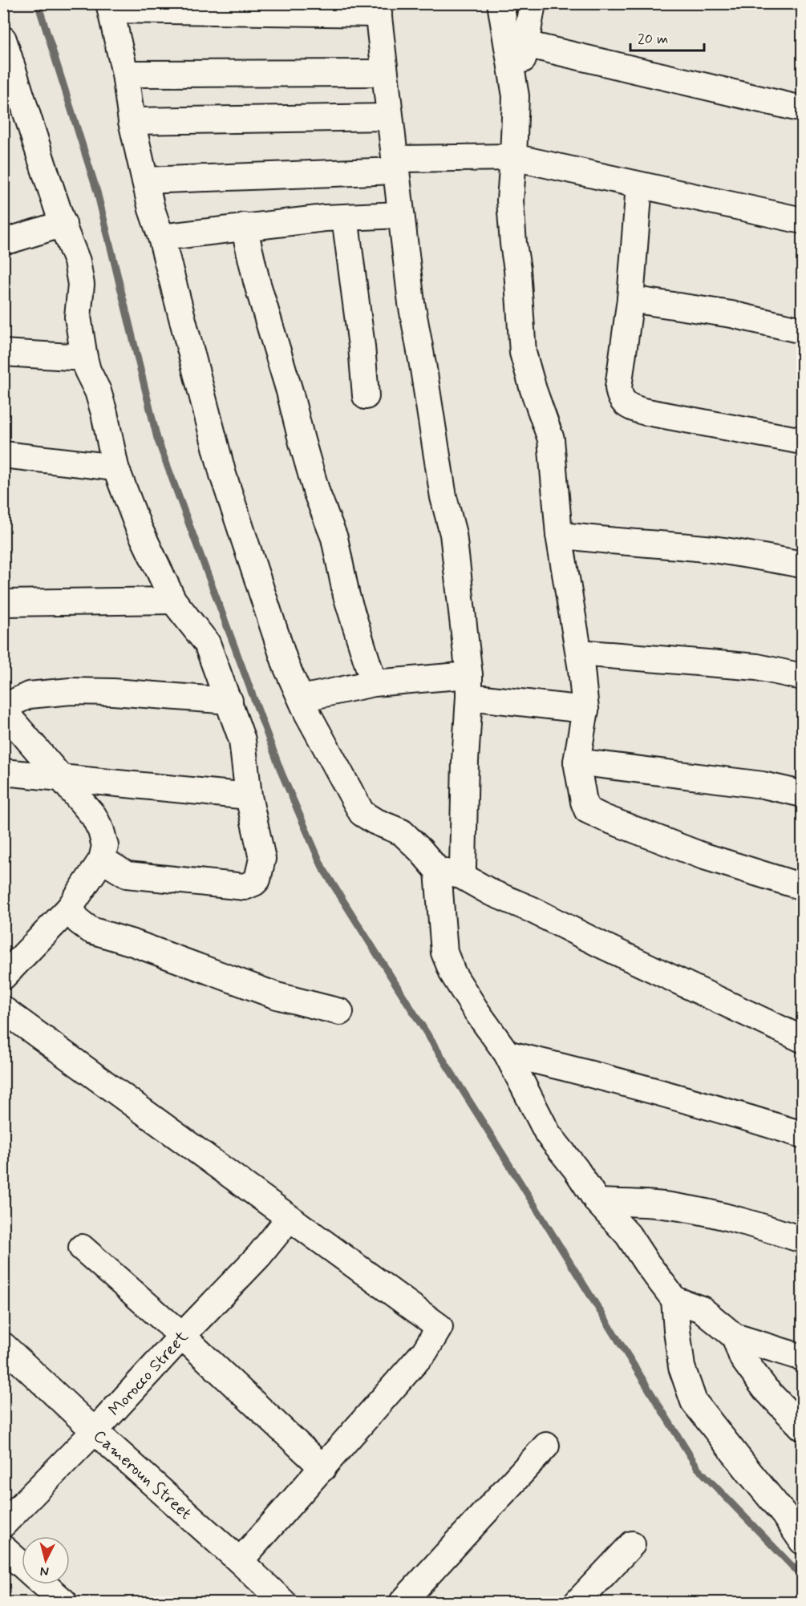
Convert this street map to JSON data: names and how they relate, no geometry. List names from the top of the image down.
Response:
{
  "streets": {
    "street": ["Morocco Street", "Cameroun Street"]
  },
  "crossings": [
    ["Morocco Street", "Cameroun Street"]
  ],
  "scale_bar": "20 m",
  "north": "bottom"
}
